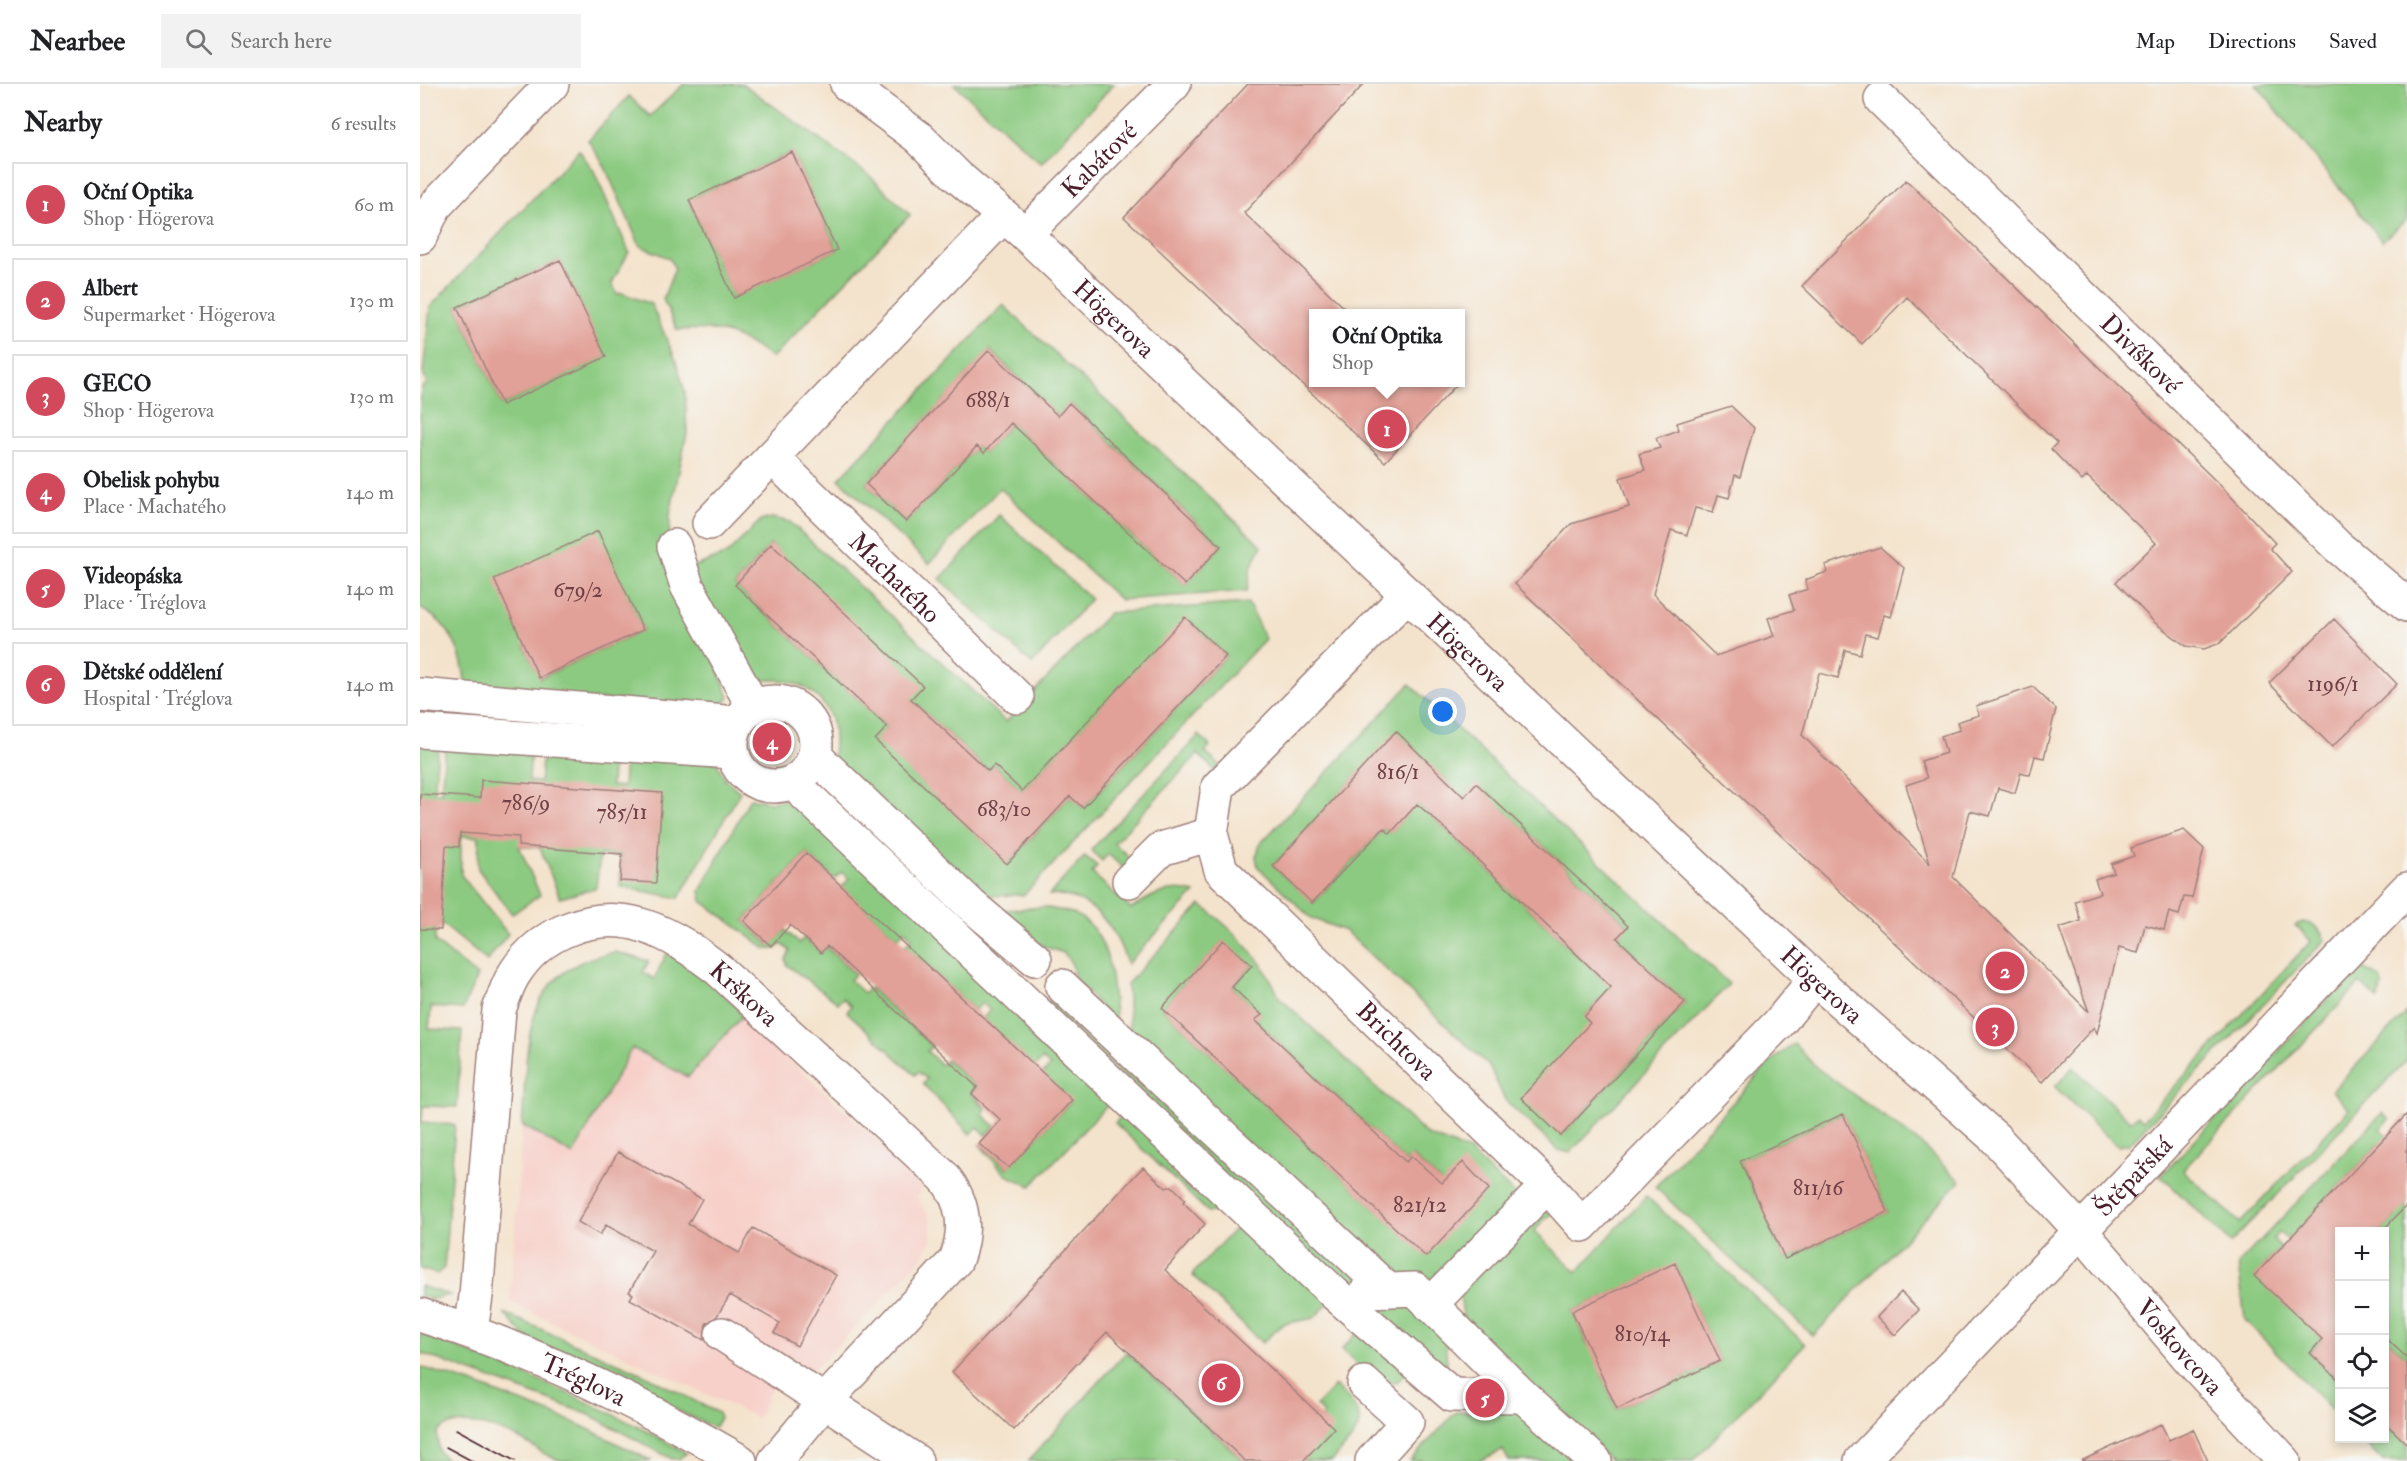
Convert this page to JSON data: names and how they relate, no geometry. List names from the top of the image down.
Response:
{
  "streets": {
    "street": [
      "Kabátové",
      "Högerova",
      "Divíškové",
      "Machatého",
      "Krškova",
      "Brichtova",
      "Štěpařská",
      "Voskovcova",
      "Tréglova"
    ]
  },
  "crossings": [
    ["Kabátové", "Högerova"],
    ["Högerova", "Brichtova"],
    ["Högerova", "Štěpařská"],
    ["Högerova", "Voskovcova"],
    ["Krškova", "Tréglova"],
    ["Štěpařská", "Voskovcova"]
  ],
  "house_numbers": [
    "688/1",
    "679/2",
    "1196/1",
    "816/1",
    "786/9",
    "683/10",
    "785/11",
    "811/16",
    "821/12",
    "810/14"
  ],
  "page": {
    "header": "Nearbee",
    "search": "Search here",
    "nav": ["Map", "Directions", "Saved"],
    "heading": ["Nearby", "6 results"],
    "list": [
      {
        "mark": "1",
        "name": "Oční Optika",
        "note": "Shop · Högerova",
        "value": "60 m"
      },
      {
        "mark": "2",
        "name": "Albert",
        "note": "Supermarket · Högerova",
        "value": "130 m"
      },
      {
        "mark": "3",
        "name": "GECO",
        "note": "Shop · Högerova",
        "value": "130 m"
      },
      {
        "mark": "4",
        "name": "Obelisk pohybu",
        "note": "Place · Machatého",
        "value": "140 m"
      },
      {
        "mark": "5",
        "name": "Videopáska",
        "note": "Place · Tréglova",
        "value": "140 m"
      },
      {
        "mark": "6",
        "name": "Dětské oddělení",
        "note": "Hospital · Tréglova",
        "value": "140 m"
      }
    ],
    "popup": ["Oční Optika", "Shop"],
    "pins": [
      "1",
      "4",
      "2",
      "3",
      "6",
      "5"
    ],
    "map_buttons": ["+", "−"]
  }
}
